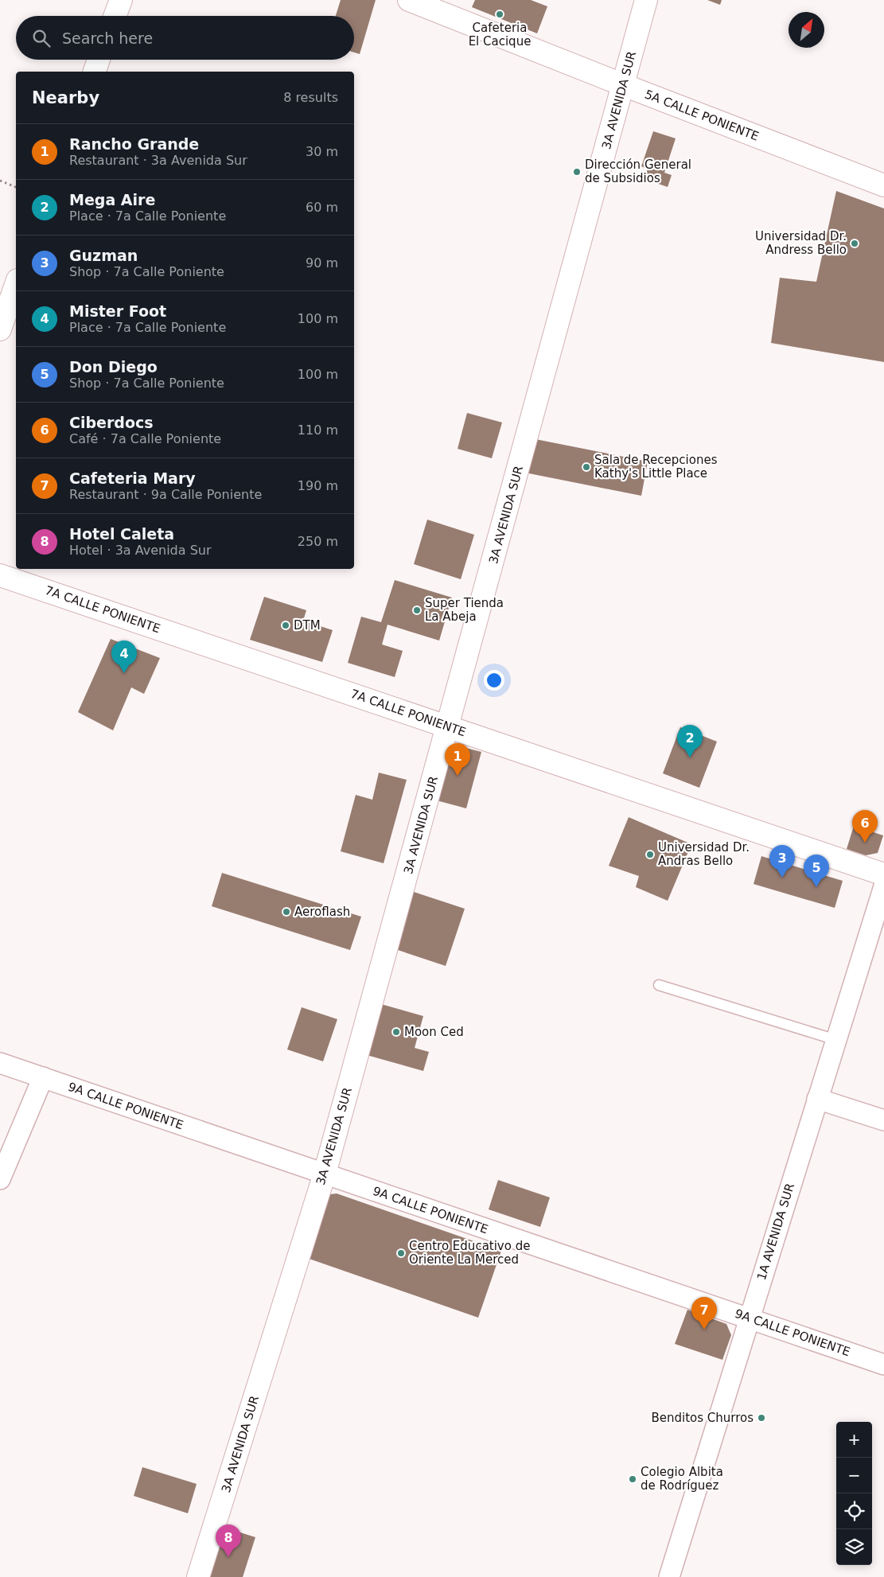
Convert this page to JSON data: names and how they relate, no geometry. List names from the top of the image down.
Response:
{
  "streets": {
    "street": [
      "3A AVENIDA SUR",
      "5A CALLE PONIENTE",
      "7A CALLE PONIENTE",
      "9A CALLE PONIENTE",
      "1A AVENIDA SUR"
    ]
  },
  "crossings": [
    ["3A AVENIDA SUR", "5A CALLE PONIENTE"],
    ["3A AVENIDA SUR", "7A CALLE PONIENTE"],
    ["3A AVENIDA SUR", "9A CALLE PONIENTE"],
    ["9A CALLE PONIENTE", "1A AVENIDA SUR"]
  ],
  "places": [
    "Cafeteria El Cacique",
    "Dirección General de Subsidios",
    "Universidad Dr. Andress Bello",
    "Sala de Recepciones Kathy's Little Place",
    "Super Tienda La Abeja",
    "DTM",
    "Universidad Dr. Andras Bello",
    "Aeroflash",
    "Moon Ced",
    "Centro Educativo de Oriente La Merced",
    "Benditos Churros",
    "Colegio Albita de Rodríguez"
  ],
  "north": "top right",
  "page": {
    "search": "Search here",
    "heading": ["Nearby", "8 results"],
    "list": [
      {
        "mark": "1",
        "name": "Rancho Grande",
        "note": "Restaurant · 3a Avenida Sur",
        "value": "30 m"
      },
      {
        "mark": "2",
        "name": "Mega Aire",
        "note": "Place · 7a Calle Poniente",
        "value": "60 m"
      },
      {
        "mark": "3",
        "name": "Guzman",
        "note": "Shop · 7a Calle Poniente",
        "value": "90 m"
      },
      {
        "mark": "4",
        "name": "Mister Foot",
        "note": "Place · 7a Calle Poniente",
        "value": "100 m"
      },
      {
        "mark": "5",
        "name": "Don Diego",
        "note": "Shop · 7a Calle Poniente",
        "value": "100 m"
      },
      {
        "mark": "6",
        "name": "Ciberdocs",
        "note": "Café · 7a Calle Poniente",
        "value": "110 m"
      },
      {
        "mark": "7",
        "name": "Cafeteria Mary",
        "note": "Restaurant · 9a Calle Poniente",
        "value": "190 m"
      },
      {
        "mark": "8",
        "name": "Hotel Caleta",
        "note": "Hotel · 3a Avenida Sur",
        "value": "250 m"
      }
    ],
    "pins": [
      "4",
      "2",
      "1",
      "6",
      "3",
      "5",
      "7",
      "8"
    ],
    "map_buttons": ["+", "−"]
  }
}
